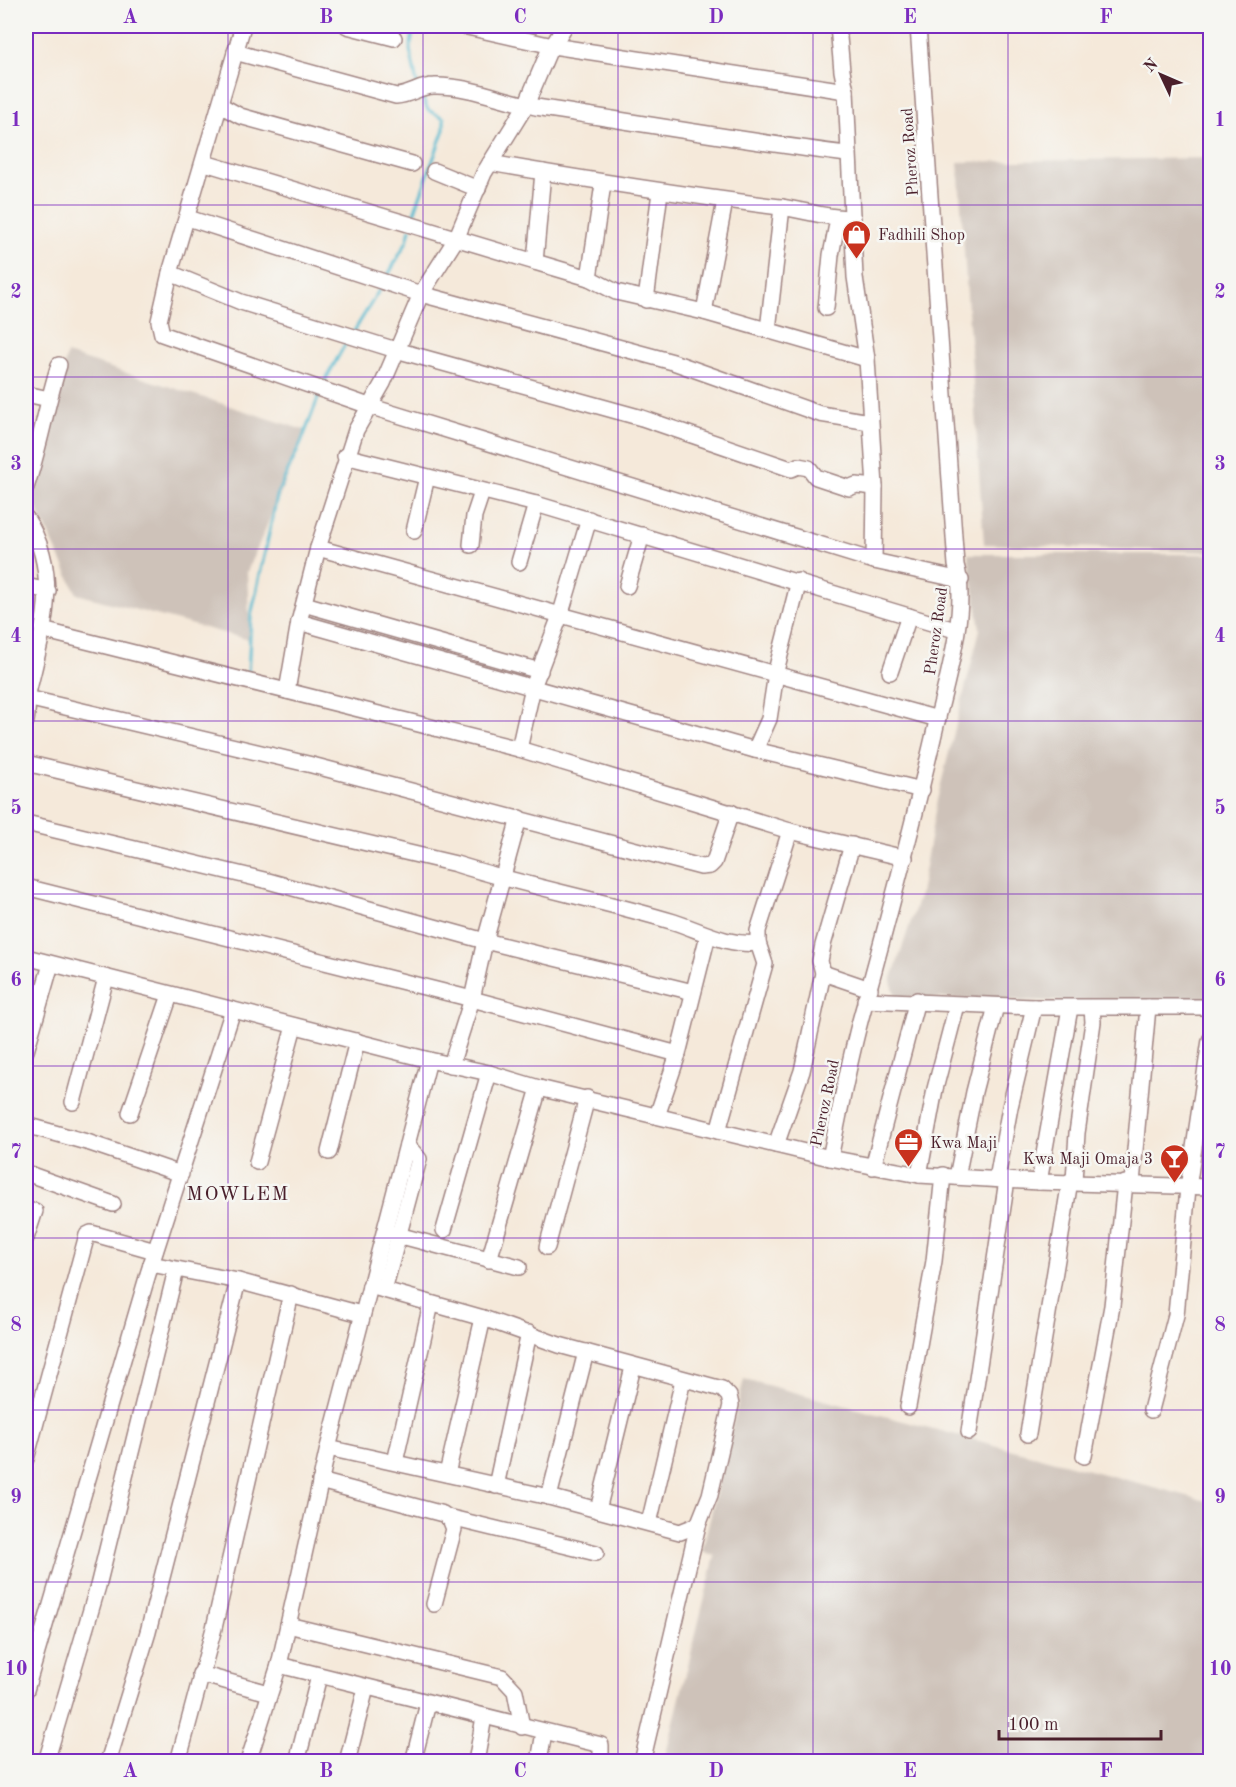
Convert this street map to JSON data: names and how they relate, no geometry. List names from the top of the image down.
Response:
{
  "streets": {
    "street": ["Pheroz Road"]
  },
  "districts": ["MOWLEM"],
  "places": {
    "shop": ["Fadhili Shop"],
    "office": ["Kwa Maji"],
    "bar": ["Kwa Maji Omaja 3"]
  },
  "scale_bar": "100 m",
  "north": "top left",
  "grid": {
    "columns": [
      "A",
      "B",
      "C",
      "D",
      "E",
      "F"
    ],
    "rows": [
      "1",
      "2",
      "3",
      "4",
      "5",
      "6",
      "7",
      "8",
      "9",
      "10"
    ]
  }
}
